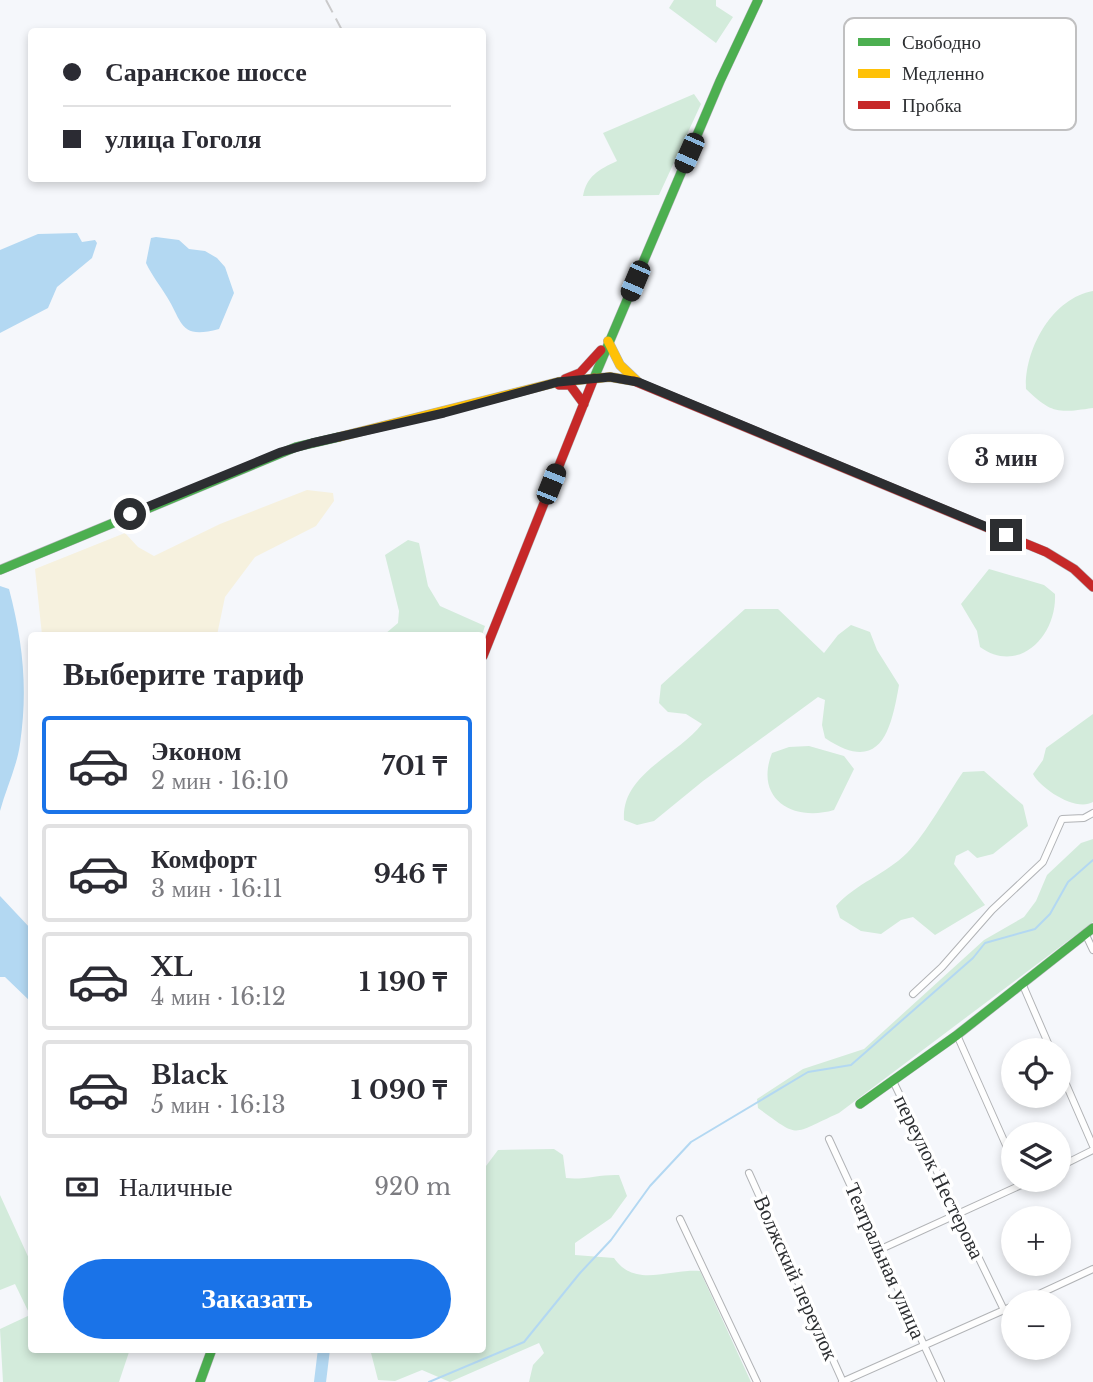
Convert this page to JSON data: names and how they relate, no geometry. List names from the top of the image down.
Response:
{
  "streets": {
    "street": ["переулок Нестерова", "Театральная улица", "Волжский переулок"]
  },
  "legend": ["Свободно", "Медленно", "Пробка"],
  "page": {
    "banner": ["Саранское шоссе", "улица Гоголя"],
    "bubble": "3 мин",
    "heading": "Выберите тариф",
    "list": [
      {
        "name": "Эконом",
        "note": "2 мин · 16:10",
        "value": "701 ₸"
      },
      {
        "name": "Комфорт",
        "note": "3 мин · 16:11",
        "value": "946 ₸"
      },
      {
        "name": "XL",
        "note": "4 мин · 16:12",
        "value": "1 190 ₸"
      },
      {
        "name": "Black",
        "note": "5 мин · 16:13",
        "value": "1 090 ₸"
      }
    ],
    "map_buttons": ["+", "−"],
    "pay": ["Наличные", "920 m"],
    "buttons": "Заказать"
  }
}
